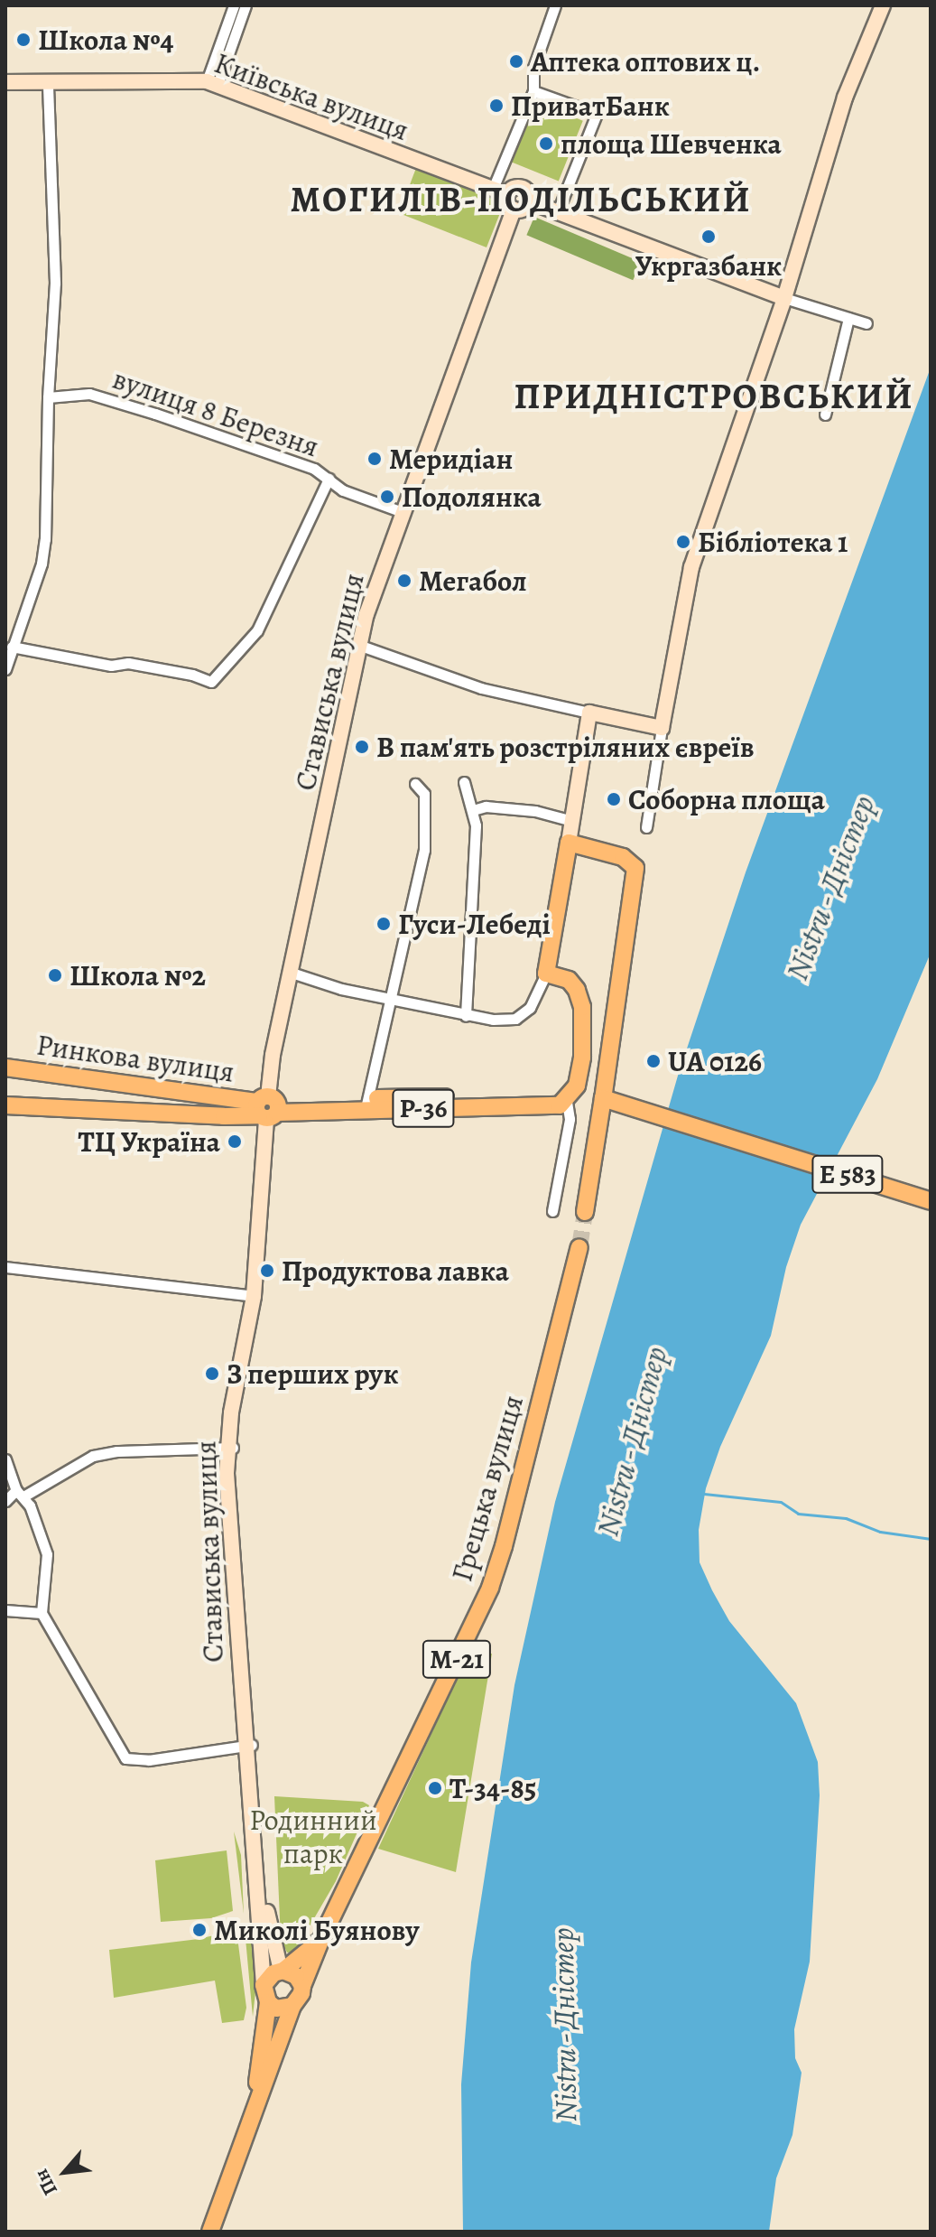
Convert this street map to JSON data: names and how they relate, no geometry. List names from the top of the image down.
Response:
{
  "streets": {
    "main road": [
      "Київська вулиця",
      "Стависька вулиця",
      "Ринкова вулиця",
      "Р-36",
      "E 583",
      "Грецька вулиця",
      "М-21"
    ],
    "street": ["вулиця 8 Березня"]
  },
  "crossings": [
    ["Київська вулиця", "Стависька вулиця"],
    ["вулиця 8 Березня", "Стависька вулиця"],
    ["Стависька вулиця", "Ринкова вулиця"],
    ["Стависька вулиця", "Грецька вулиця"],
    ["Стависька вулиця", "М-21"],
    ["Грецька вулиця", "М-21"]
  ],
  "districts": ["МОГИЛІВ-ПОДІЛЬСЬКИЙ", "ПРИДНІСТРОВСЬКИЙ"],
  "water": ["Nistru - Дністер"],
  "parks": ["Родинний парк"],
  "places": [
    "Школа №4",
    "Аптека оптових ц.",
    "ПриватБанк",
    "площа Шевченка",
    "Укргазбанк",
    "Меридіан",
    "Подолянка",
    "Бібліотека 1",
    "Мегабол",
    "В пам'ять розстріляних євреїв",
    "Соборна площа",
    "Гуси-Лебеді",
    "Школа №2",
    "UA 0126",
    "ТЦ Україна",
    "Продуктова лавка",
    "З перших рук",
    "Т-34-85",
    "Миколі Буянову"
  ],
  "north": "bottom left"
}
